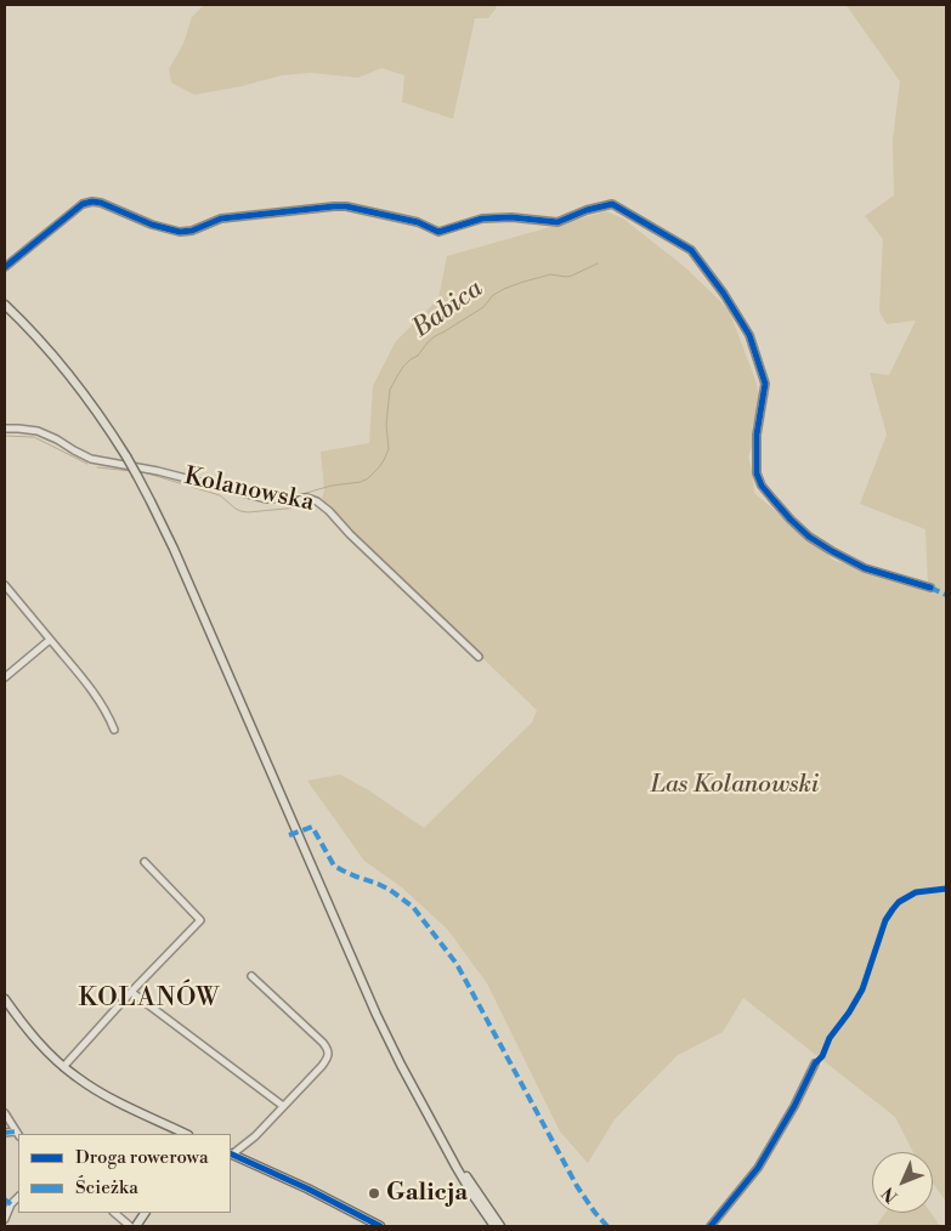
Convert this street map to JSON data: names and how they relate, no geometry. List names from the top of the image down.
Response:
{
  "streets": {
    "street": ["Kolanowska"]
  },
  "districts": ["KOLANÓW"],
  "water": ["Babica"],
  "parks": ["Las Kolanowski"],
  "places": ["Galicja"],
  "legend": ["Droga rowerowa", "Ścieżka"],
  "north": "bottom left"
}
